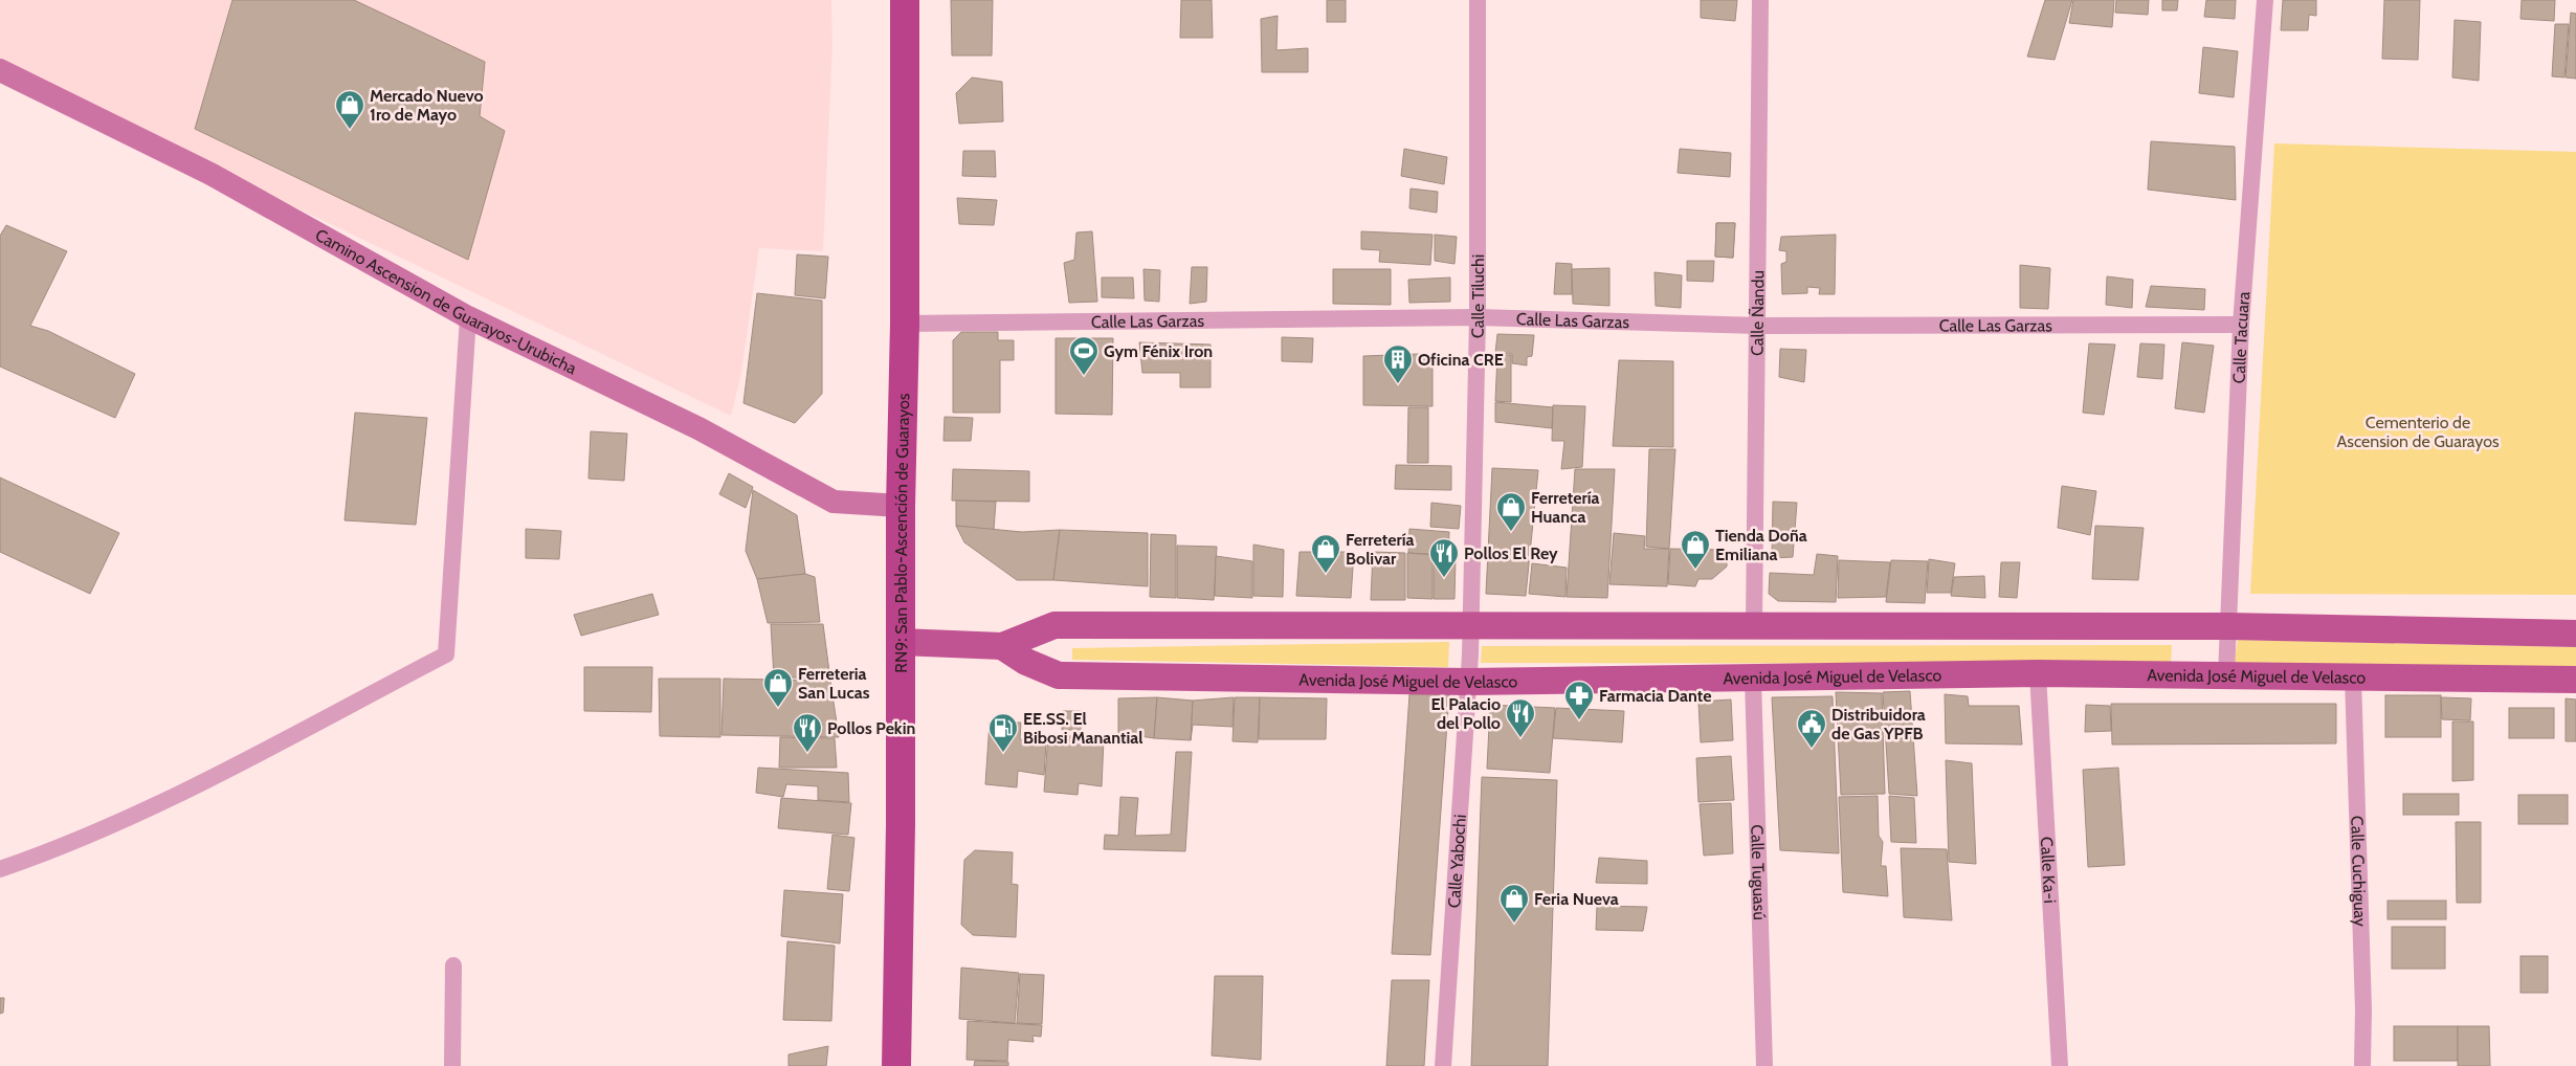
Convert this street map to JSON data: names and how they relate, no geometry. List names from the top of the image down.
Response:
{
  "streets": {
    "highway": ["RN9: San Pablo-Ascención de Guarayos"],
    "main road": ["Camino Ascension de Guarayos-Urubicha", "Avenida José Miguel de Velasco"],
    "street": [
      "Calle Tiluchi",
      "Calle Ñandu",
      "Calle Las Garzas",
      "Calle Tacuara",
      "Calle Yabochi",
      "Calle Ka-i",
      "Calle Cuchiguay",
      "Calle Tuguasú"
    ]
  },
  "crossings": [
    ["Calle Tiluchi", "Calle Las Garzas"],
    ["Calle Tiluchi", "Calle Yabochi"],
    ["Camino Ascension de Guarayos-Urubicha", "RN9: San Pablo-Ascención de Guarayos"],
    ["Calle Ñandu", "Calle Las Garzas"],
    ["Calle Las Garzas", "Calle Tacuara"],
    ["Calle Las Garzas", "RN9: San Pablo-Ascención de Guarayos"],
    ["Calle Tacuara", "Avenida José Miguel de Velasco"],
    ["Avenida José Miguel de Velasco", "Calle Yabochi"],
    ["Avenida José Miguel de Velasco", "Calle Ka-i"],
    ["Avenida José Miguel de Velasco", "Calle Cuchiguay"],
    ["Avenida José Miguel de Velasco", "Calle Tuguasú"]
  ],
  "parks": ["Cementerio de Ascension de Guarayos"],
  "places": {
    "shop": [
      "Mercado Nuevo 1ro de Mayo",
      "Ferretería Huanca",
      "Tienda Doña Emiliana",
      "Ferretería Bolivar",
      "Ferreteria San Lucas",
      "Feria Nueva"
    ],
    "sports": ["Gym Fénix Iron"],
    "building": ["Oficina CRE"],
    "restaurant": ["Pollos El Rey", "El Palacio del Pollo", "Pollos Pekin"],
    "pharmacy": ["Farmacia Dante"],
    "public building": ["Distribuidora de Gas YPFB"],
    "fuel station": ["EE.SS. El Bibosi Manantial"]
  }
}
